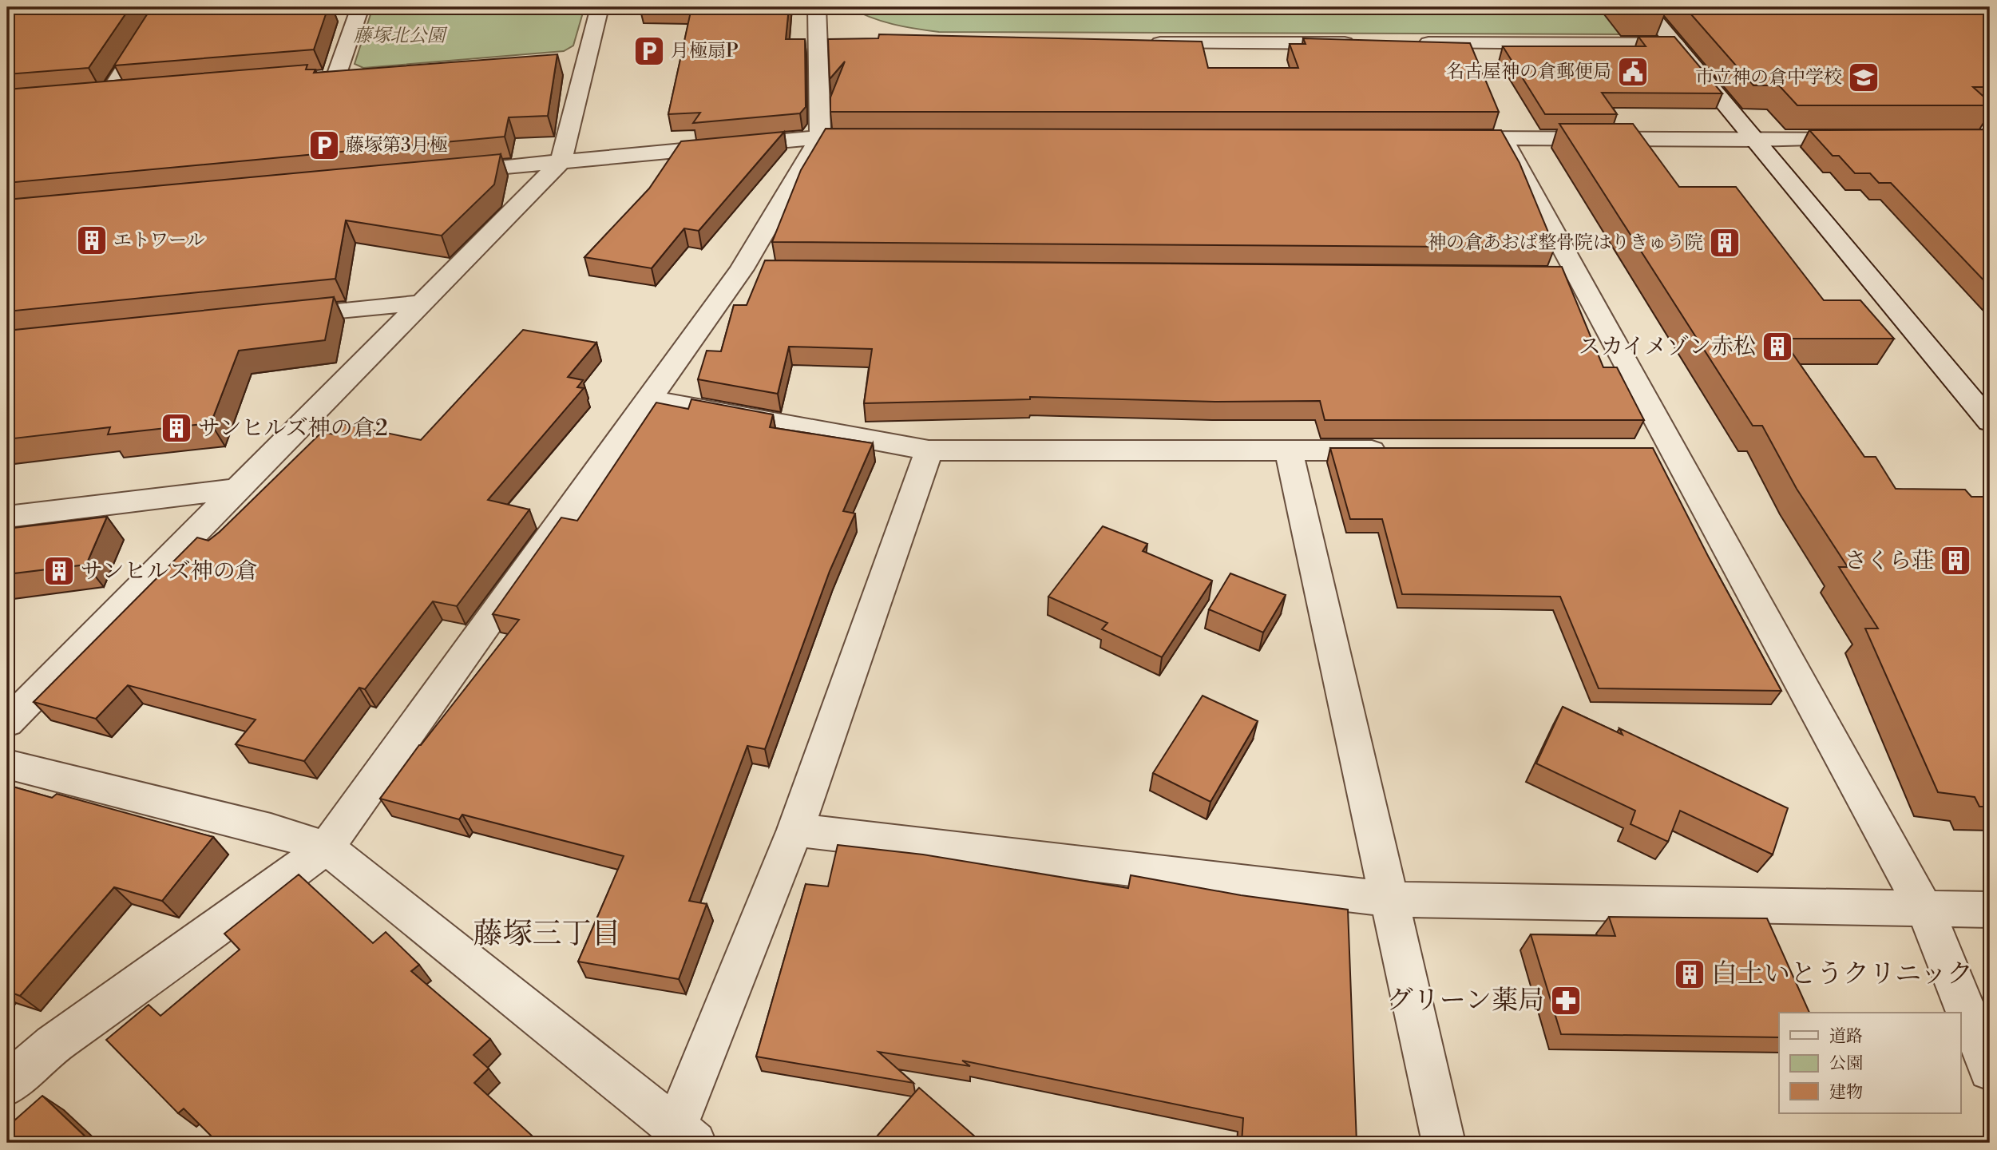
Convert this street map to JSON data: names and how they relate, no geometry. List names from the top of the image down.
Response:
{
  "districts": ["藤塚三丁目"],
  "parks": ["藤塚北公園"],
  "places": {
    "parking": ["月極扇P", "藤塚第3月極"],
    "public building": ["名古屋神の倉郵便局"],
    "school or university": ["市立神の倉中学校"],
    "building": [
      "エトワール",
      "神の倉あおば整骨院はりきゅう院",
      "スカイメゾン赤松",
      "サンヒルズ神の倉2",
      "さくら荘",
      "サンヒルズ神の倉",
      "白土いとうクリニック"
    ],
    "pharmacy": ["グリーン薬局"]
  },
  "legend": ["道路", "公園", "建物"]
}
